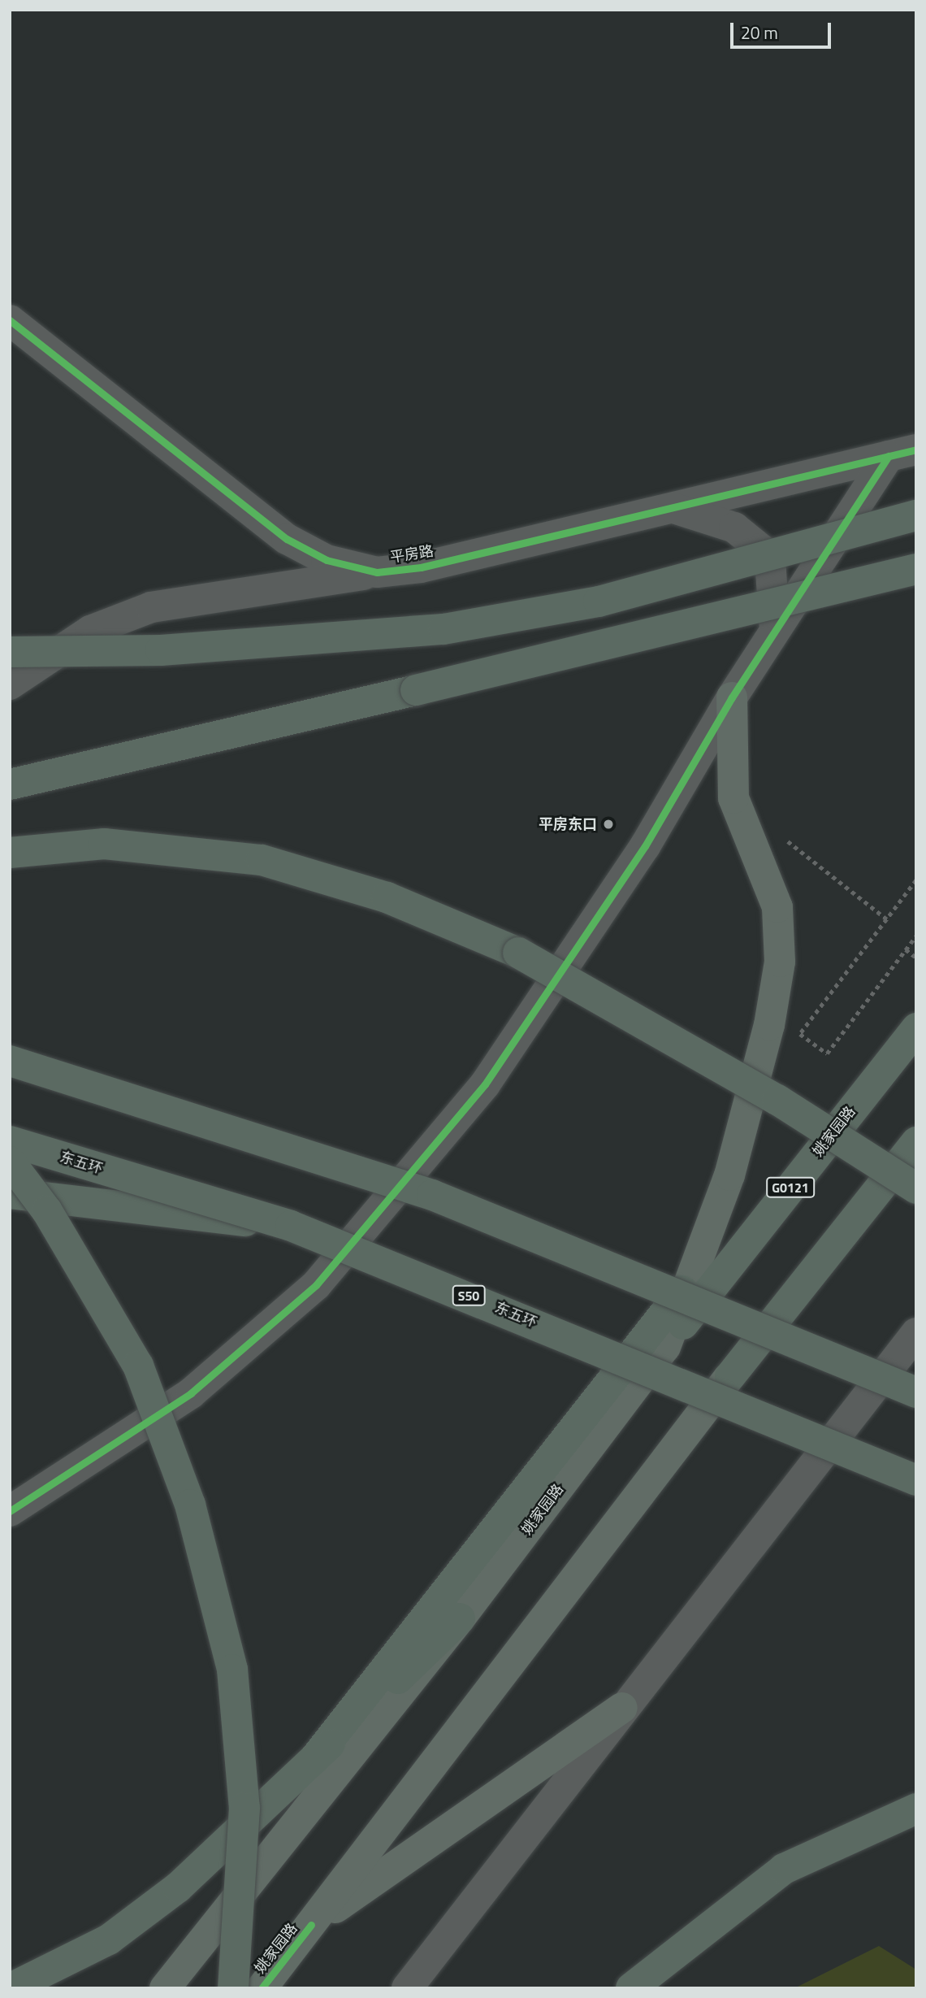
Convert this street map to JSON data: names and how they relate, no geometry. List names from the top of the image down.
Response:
{
  "streets": {
    "highway": [
      "姚家园路",
      "东五环",
      "G0121",
      "S50"
    ],
    "street": ["平房路"]
  },
  "places": ["平房东口"],
  "scale_bar": "20 m"
}
